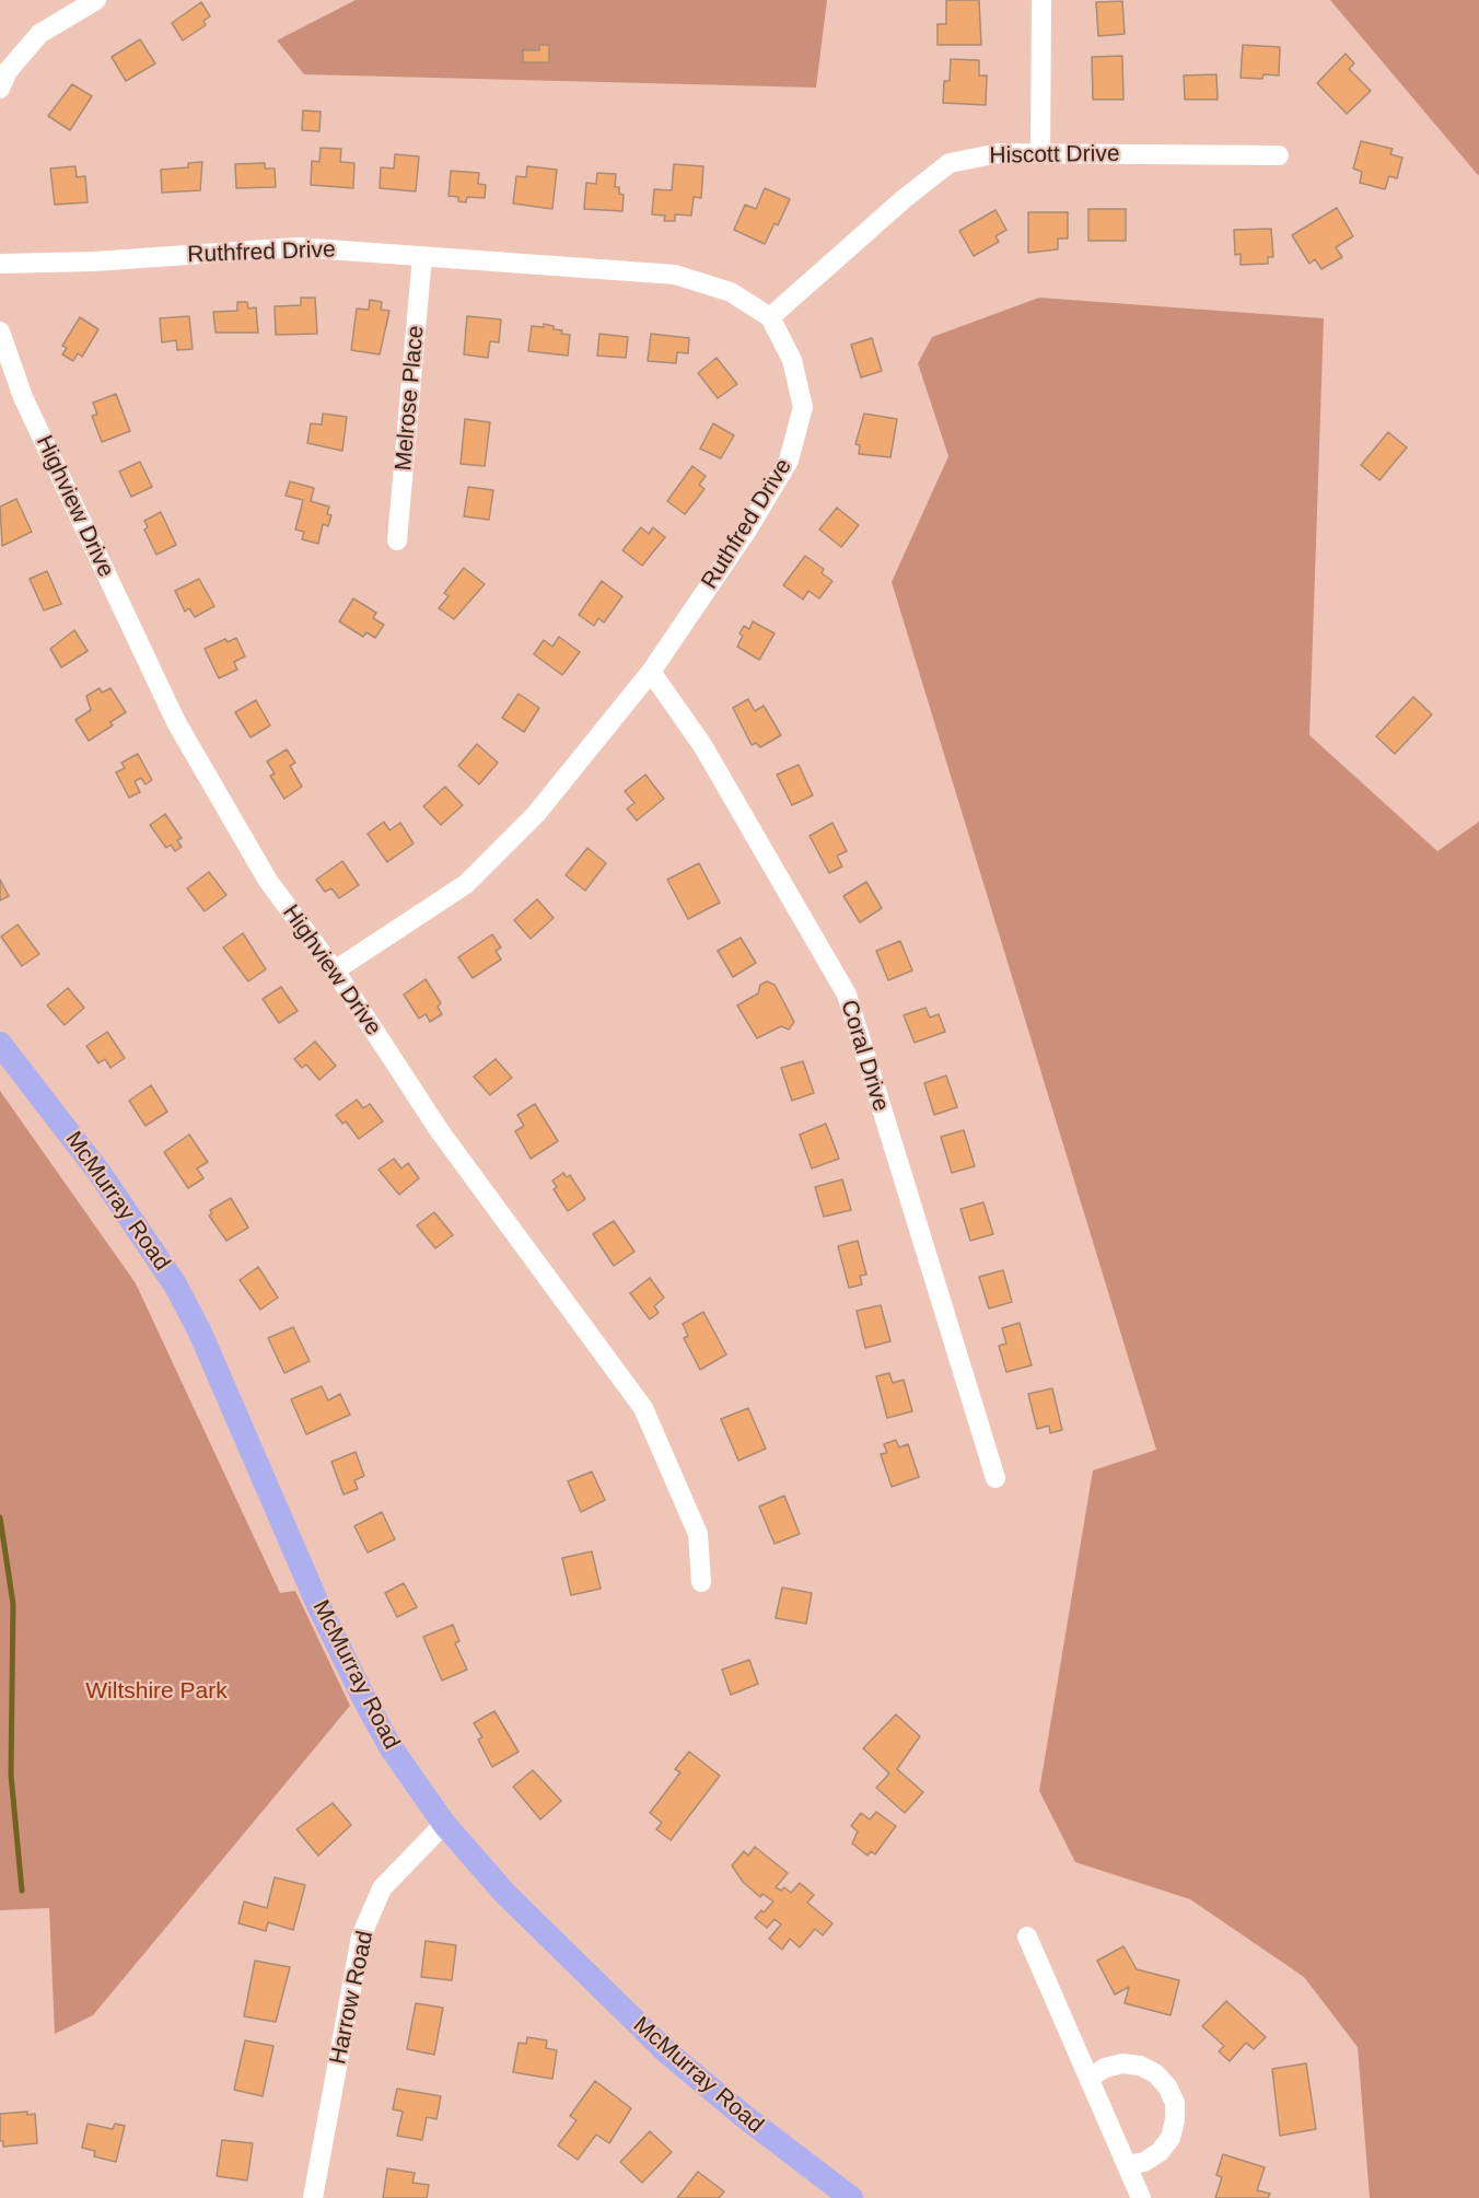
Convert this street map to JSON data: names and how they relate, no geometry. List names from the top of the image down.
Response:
{
  "streets": {
    "main road": ["McMurray Road"],
    "street": [
      "Hiscott Drive",
      "Ruthfred Drive",
      "Melrose Place",
      "Highview Drive",
      "Coral Drive",
      "Harrow Road"
    ]
  },
  "crossings": [
    ["Hiscott Drive", "Ruthfred Drive"],
    ["Ruthfred Drive", "Melrose Place"],
    ["Ruthfred Drive", "Highview Drive"],
    ["Ruthfred Drive", "Coral Drive"],
    ["McMurray Road", "Harrow Road"]
  ],
  "parks": ["Wiltshire Park"]
}
